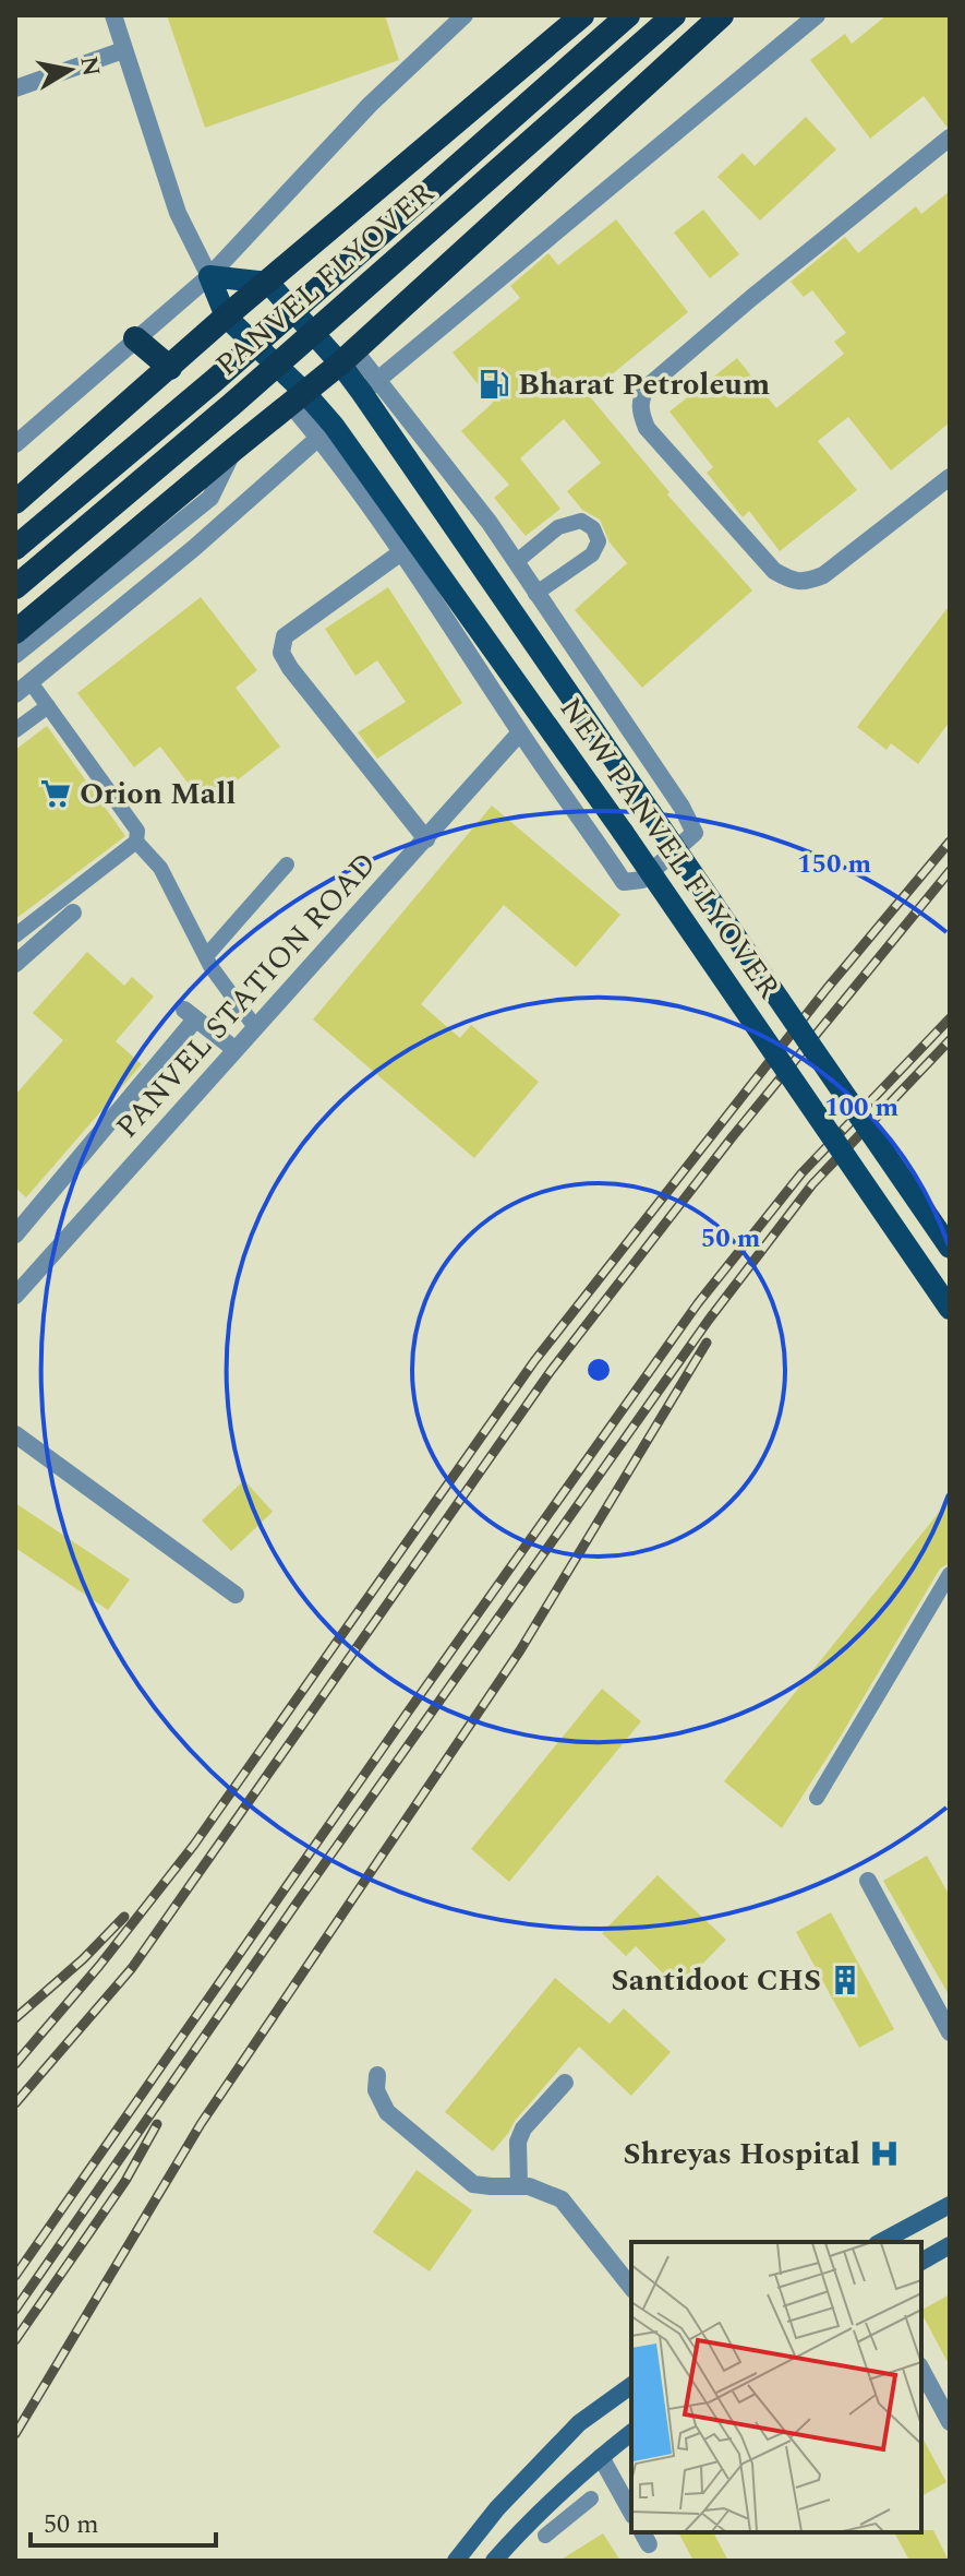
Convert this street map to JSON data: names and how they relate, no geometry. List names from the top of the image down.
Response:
{
  "streets": {
    "highway": ["PANVEL FLYOVER"],
    "main road": ["NEW PANVEL FLYOVER"],
    "street": ["PANVEL STATION ROAD"]
  },
  "places": {
    "fuel station": ["Bharat Petroleum"],
    "supermarket": ["Orion Mall"],
    "building": ["Santidoot CHS"],
    "hospital": ["Shreyas Hospital"]
  },
  "scale_bar": "50 m",
  "north": "right",
  "rings": ["150 m", "100 m", "50 m"]
}
